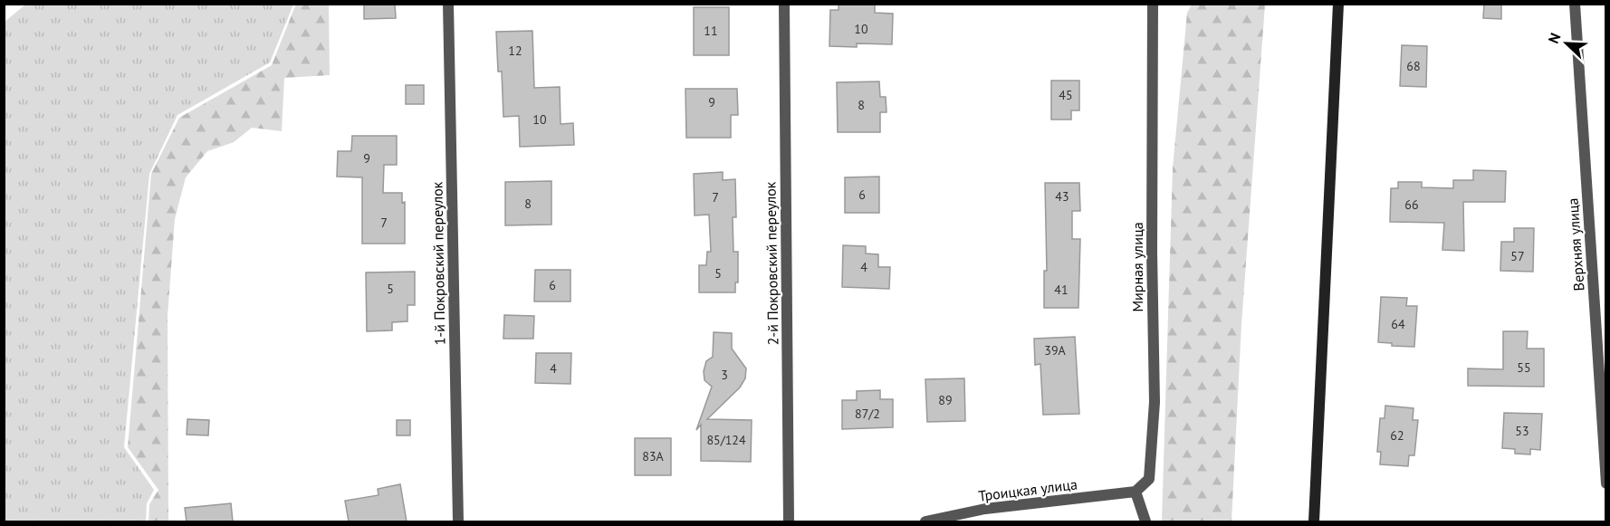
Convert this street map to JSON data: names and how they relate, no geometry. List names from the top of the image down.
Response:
{
  "streets": {
    "street": [
      "Верхняя улица",
      "1-й Покровский переулок",
      "2-й Покровский переулок",
      "Мирная улица",
      "Троицкая улица"
    ]
  },
  "crossings": [
    ["Мирная улица", "Троицкая улица"]
  ],
  "house_numbers": [
    "10",
    "11",
    "12",
    "68",
    "45",
    "9",
    "8",
    "10",
    "9",
    "6",
    "43",
    "7",
    "8",
    "66",
    "7",
    "57",
    "4",
    "5",
    "6",
    "5",
    "41",
    "64",
    "39А",
    "55",
    "4",
    "3",
    "89",
    "87/2",
    "53",
    "62",
    "85/124",
    "83А"
  ],
  "north": "top left"
}
